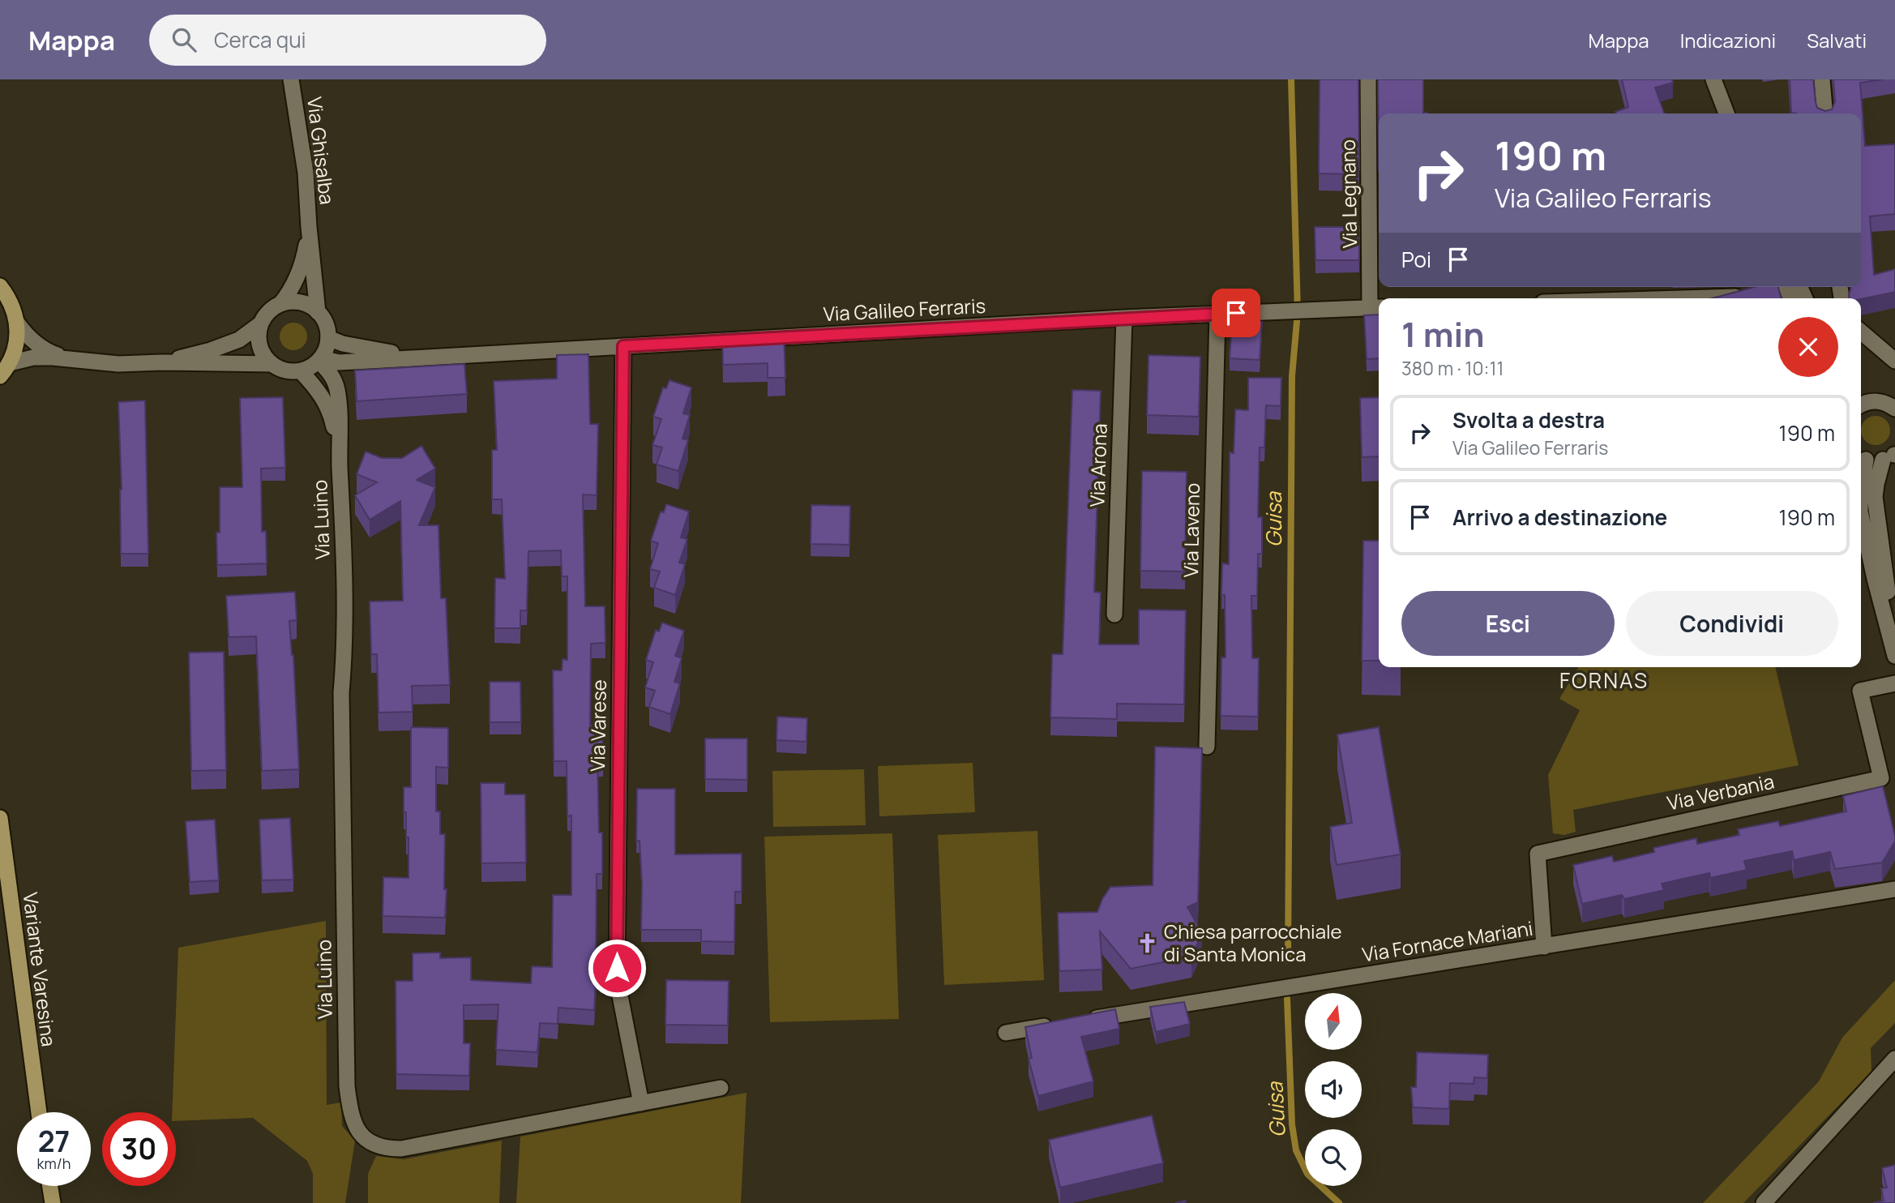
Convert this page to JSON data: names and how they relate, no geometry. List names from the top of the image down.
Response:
{
  "streets": {
    "main road": ["Variante Varesina"],
    "street": [
      "Via Ghisalba",
      "Via Legnano",
      "Via Galileo Ferraris",
      "Via Arona",
      "Via Luino",
      "Via Laveno",
      "Via Varese",
      "Via Verbania",
      "Via Fornace Mariani"
    ]
  },
  "crossings": [
    ["Via Ghisalba", "Via Galileo Ferraris"],
    ["Via Ghisalba", "Via Luino"],
    ["Via Legnano", "Via Galileo Ferraris"],
    ["Via Galileo Ferraris", "Via Arona"],
    ["Via Galileo Ferraris", "Via Luino"],
    ["Via Galileo Ferraris", "Via Laveno"],
    ["Via Galileo Ferraris", "Via Varese"],
    ["Via Luino", "Via Varese"],
    ["Via Verbania", "Via Fornace Mariani"]
  ],
  "districts": ["FORNAS"],
  "water": ["Guisa"],
  "places": {
    "church": ["Chiesa parrocchiale di Santa Monica"]
  },
  "north": "top",
  "page": {
    "header": "Mappa",
    "search": "Cerca qui",
    "nav": ["Mappa", "Indicazioni", "Salvati"],
    "turn": ["190 m", "Via Galileo Ferraris"],
    "then": "Poi",
    "heading": ["1 min", "380 m · 10:11"],
    "list": [
      {
        "name": "Svolta a destra",
        "note": "Via Galileo Ferraris",
        "value": "190 m"
      },
      {
        "name": "Arrivo a destinazione",
        "value": "190 m"
      }
    ],
    "buttons": ["Esci", "Condividi"],
    "speed": "27 km/h",
    "limit": "30"
  }
}
